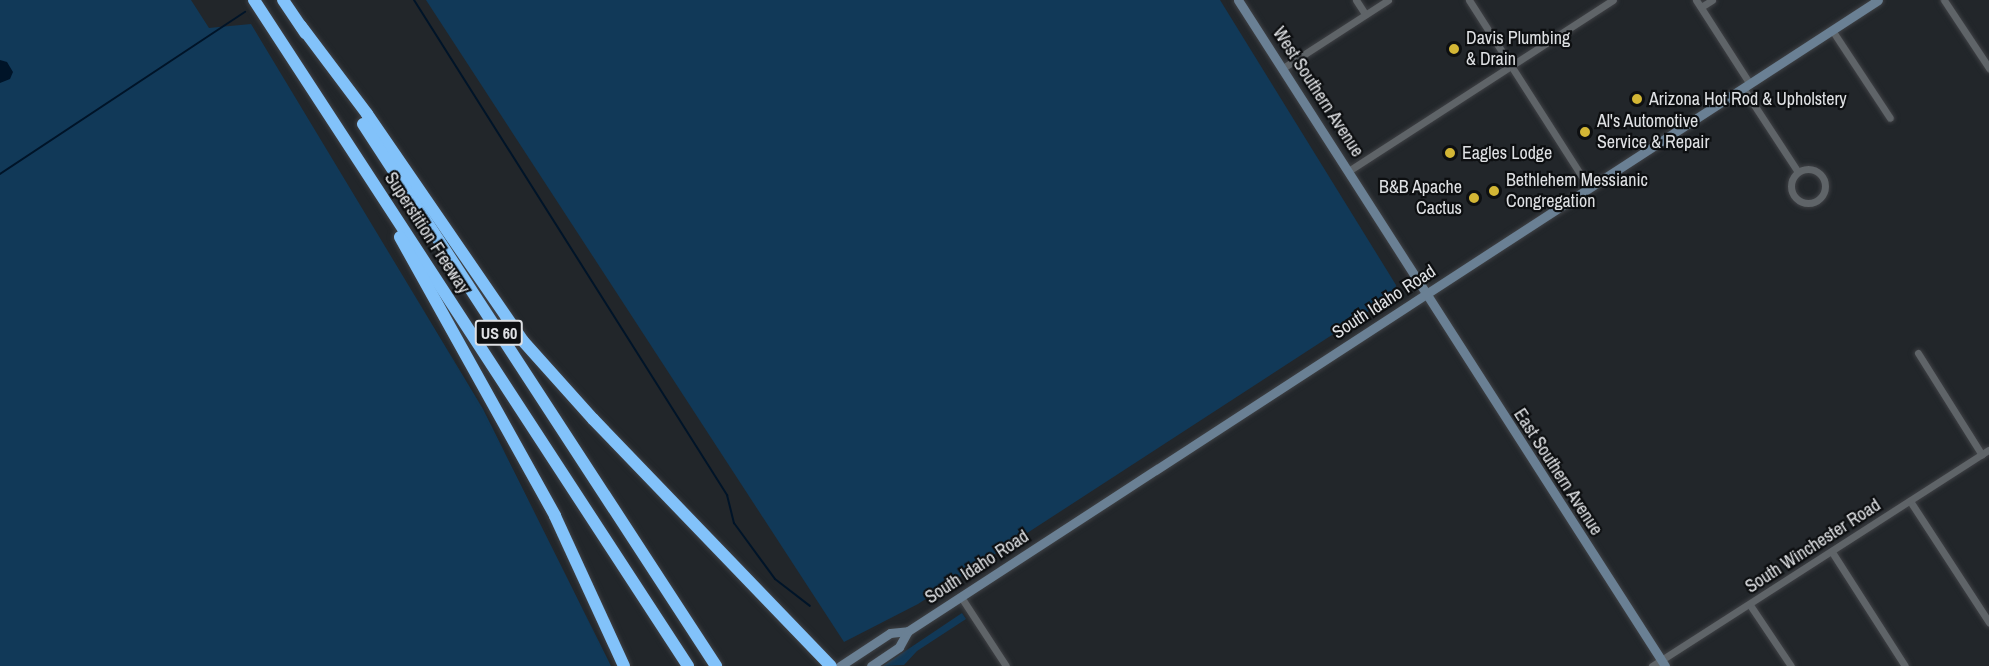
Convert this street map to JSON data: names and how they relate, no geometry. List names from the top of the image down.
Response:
{
  "streets": {
    "highway": ["Superstition Freeway", "US 60"],
    "main road": ["West Southern Avenue", "South Idaho Road", "East Southern Avenue"],
    "street": ["South Winchester Road"]
  },
  "crossings": [
    ["West Southern Avenue", "South Idaho Road"],
    ["West Southern Avenue", "East Southern Avenue"],
    ["South Idaho Road", "East Southern Avenue"],
    ["East Southern Avenue", "South Winchester Road"]
  ],
  "places": [
    "Davis Plumbing & Drain",
    "Arizona Hot Rod & Upholstery",
    "Al's Automotive Service & Repair",
    "Eagles Lodge",
    "Bethlehem Messianic Congregation",
    "B&B Apache Cactus"
  ]
}
